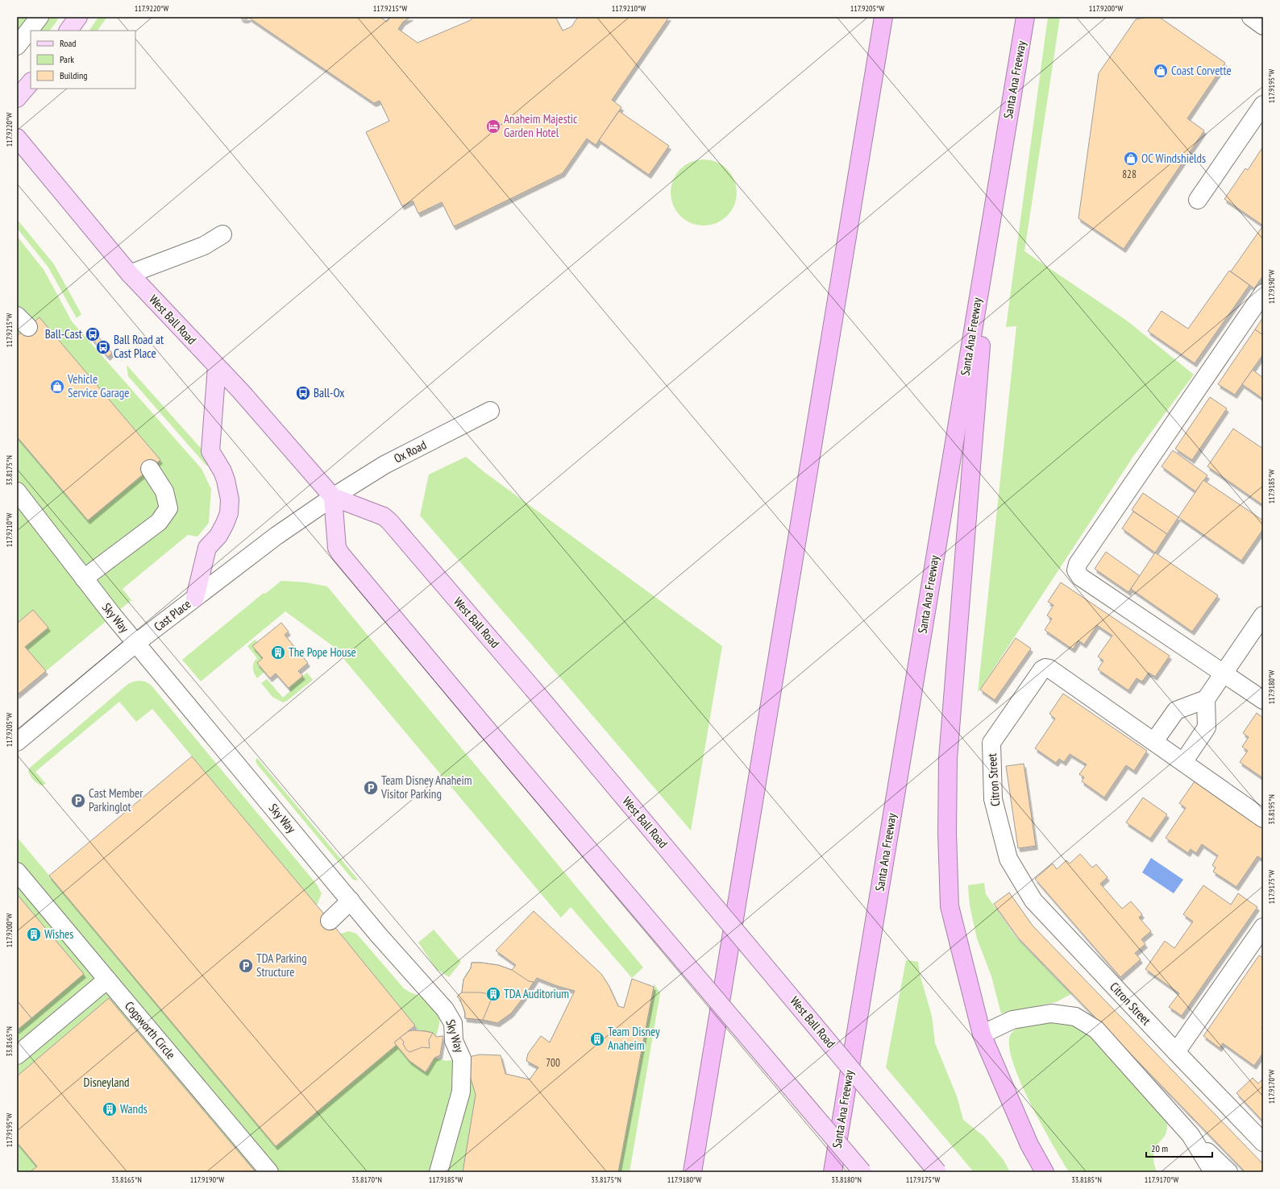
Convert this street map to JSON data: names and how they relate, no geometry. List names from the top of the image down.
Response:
{
  "streets": {
    "highway": ["Santa Ana Freeway"],
    "main road": ["West Ball Road"],
    "street": [
      "Ox Road",
      "Cast Place",
      "Sky Way",
      "Citron Street",
      "Cogsworth Circle"
    ]
  },
  "crossings": [
    ["West Ball Road", "Ox Road"],
    ["West Ball Road", "Cast Place"],
    ["Ox Road", "Cast Place"],
    ["Cast Place", "Sky Way"]
  ],
  "parks": ["Disneyland"],
  "places": {
    "shop": ["Coast Corvette", "OC Windshields", "Vehicle Service Garage"],
    "hotel": ["Anaheim Majestic Garden Hotel"],
    "bus stop": ["Ball-Cast", "Ball Road at Cast Place", "Ball-Ox"],
    "building": [
      "The Pope House",
      "Wishes",
      "TDA Auditorium",
      "Team Disney Anaheim",
      "Wands"
    ],
    "parking": ["Team Disney Anaheim Visitor Parking", "Cast Member Parkinglot", "TDA Parking Structure"]
  },
  "house_numbers": ["828", "700"],
  "legend": ["Road", "Park", "Building"],
  "scale_bar": "20 m",
  "coordinates": [
    "117.9220°W",
    "117.9215°W",
    "117.9210°W",
    "117.9205°W",
    "117.9200°W",
    "117.9195°W",
    "117.9190°W",
    "33.8175°N",
    "117.9185°W",
    "117.9180°W",
    "33.8195°N",
    "117.9175°W",
    "33.8165°N",
    "117.9170°W",
    "33.8170°N",
    "33.8180°N",
    "33.8185°N"
  ]
}
